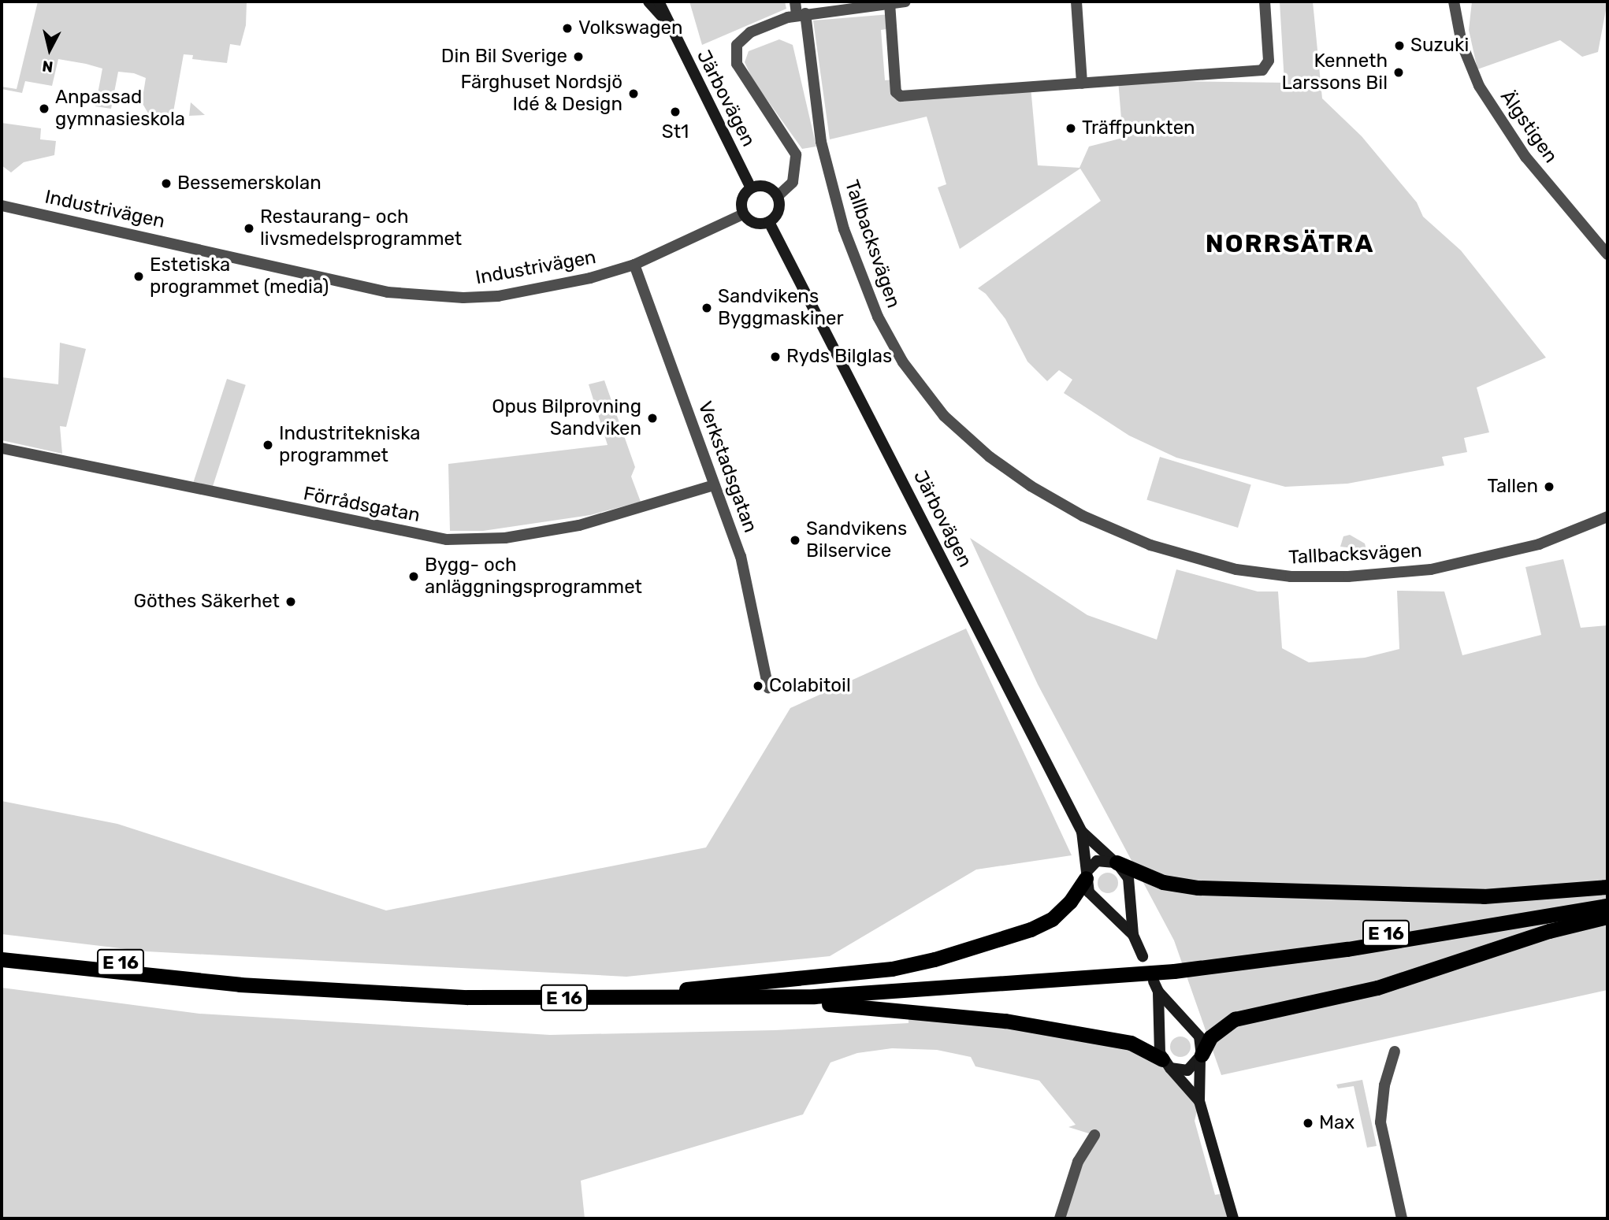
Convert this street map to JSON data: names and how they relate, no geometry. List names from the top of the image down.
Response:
{
  "streets": {
    "highway": ["E 16"],
    "main road": ["Järbovägen"],
    "street": [
      "Älgstigen",
      "Industrivägen",
      "Tallbacksvägen",
      "Verkstadsgatan",
      "Förrådsgatan"
    ]
  },
  "crossings": [
    ["Järbovägen", "Industrivägen"],
    ["Industrivägen", "Verkstadsgatan"],
    ["Verkstadsgatan", "Förrådsgatan"]
  ],
  "districts": ["NORRSÄTRA"],
  "places": [
    "Volkswagen",
    "Suzuki",
    "Din Bil Sverige",
    "Kenneth Larssons Bil",
    "Färghuset Nordsjö Idé & Design",
    "Anpassad gymnasieskola",
    "St1",
    "Träffpunkten",
    "Bessemerskolan",
    "Restaurang- och livsmedelsprogrammet",
    "Estetiska programmet (media)",
    "Sandvikens Byggmaskiner",
    "Ryds Bilglas",
    "Opus Bilprovning Sandviken",
    "Industritekniska programmet",
    "Tallen",
    "Sandvikens Bilservice",
    "Bygg- och anläggningsprogrammet",
    "Göthes Säkerhet",
    "Colabitoil",
    "Max"
  ],
  "north": "bottom"
}
